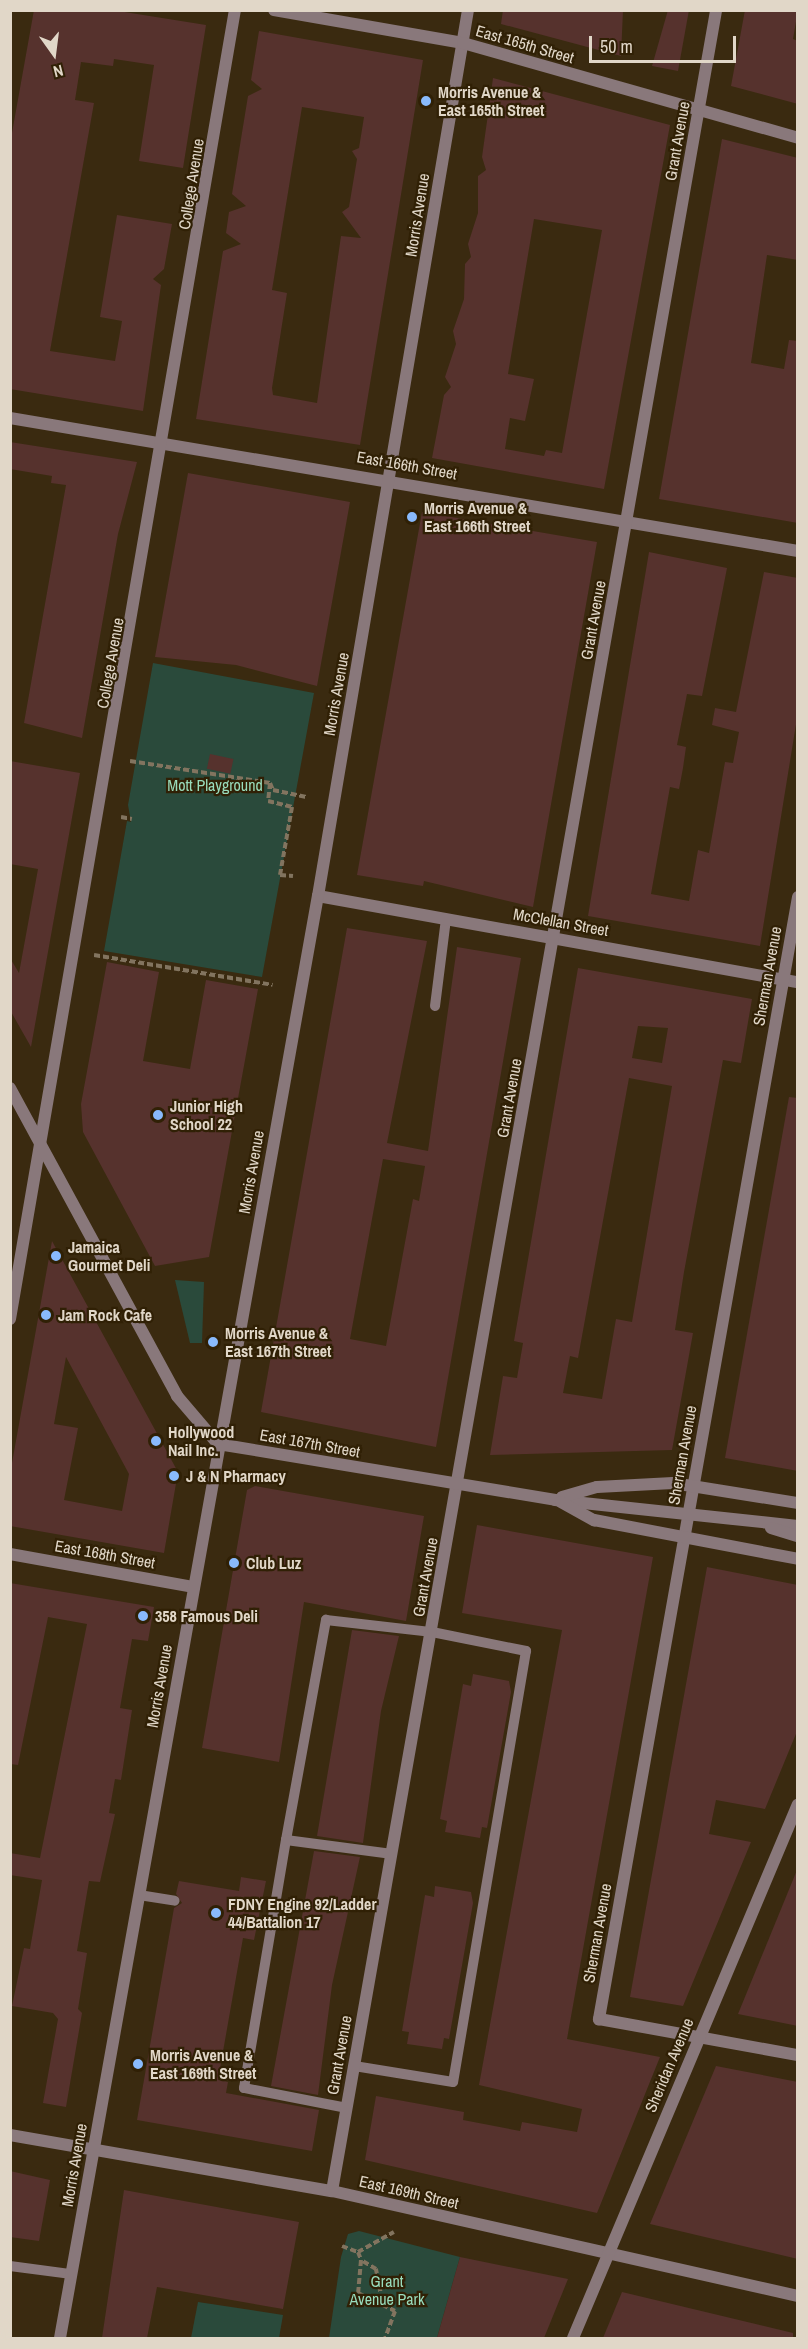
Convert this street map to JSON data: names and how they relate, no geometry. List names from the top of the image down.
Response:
{
  "streets": {
    "street": [
      "East 165th Street",
      "Grant Avenue",
      "College Avenue",
      "Morris Avenue",
      "East 166th Street",
      "McClellan Street",
      "Sherman Avenue",
      "East 167th Street",
      "East 168th Street",
      "Sheridan Avenue",
      "East 169th Street"
    ]
  },
  "crossings": [
    ["East 165th Street", "Grant Avenue"],
    ["East 165th Street", "Morris Avenue"],
    ["Grant Avenue", "East 166th Street"],
    ["Grant Avenue", "McClellan Street"],
    ["Grant Avenue", "East 167th Street"],
    ["Grant Avenue", "East 169th Street"],
    ["College Avenue", "East 166th Street"],
    ["Morris Avenue", "East 166th Street"],
    ["Morris Avenue", "McClellan Street"],
    ["Morris Avenue", "East 167th Street"],
    ["Morris Avenue", "East 168th Street"],
    ["Morris Avenue", "East 169th Street"],
    ["McClellan Street", "Sherman Avenue"],
    ["Sherman Avenue", "East 167th Street"],
    ["Sherman Avenue", "Sheridan Avenue"],
    ["Sheridan Avenue", "East 169th Street"]
  ],
  "parks": ["Mott Playground", "Grant Avenue Park"],
  "places": [
    "Morris Avenue & East 165th Street",
    "Morris Avenue & East 166th Street",
    "Junior High School 22",
    "Jamaica Gourmet Deli",
    "Jam Rock Cafe",
    "Morris Avenue & East 167th Street",
    "Hollywood Nail Inc.",
    "J & N Pharmacy",
    "Club Luz",
    "358 Famous Deli",
    "FDNY Engine 92/Ladder 44/Battalion 17",
    "Morris Avenue & East 169th Street"
  ],
  "scale_bar": "50 m",
  "north": "bottom"
}
